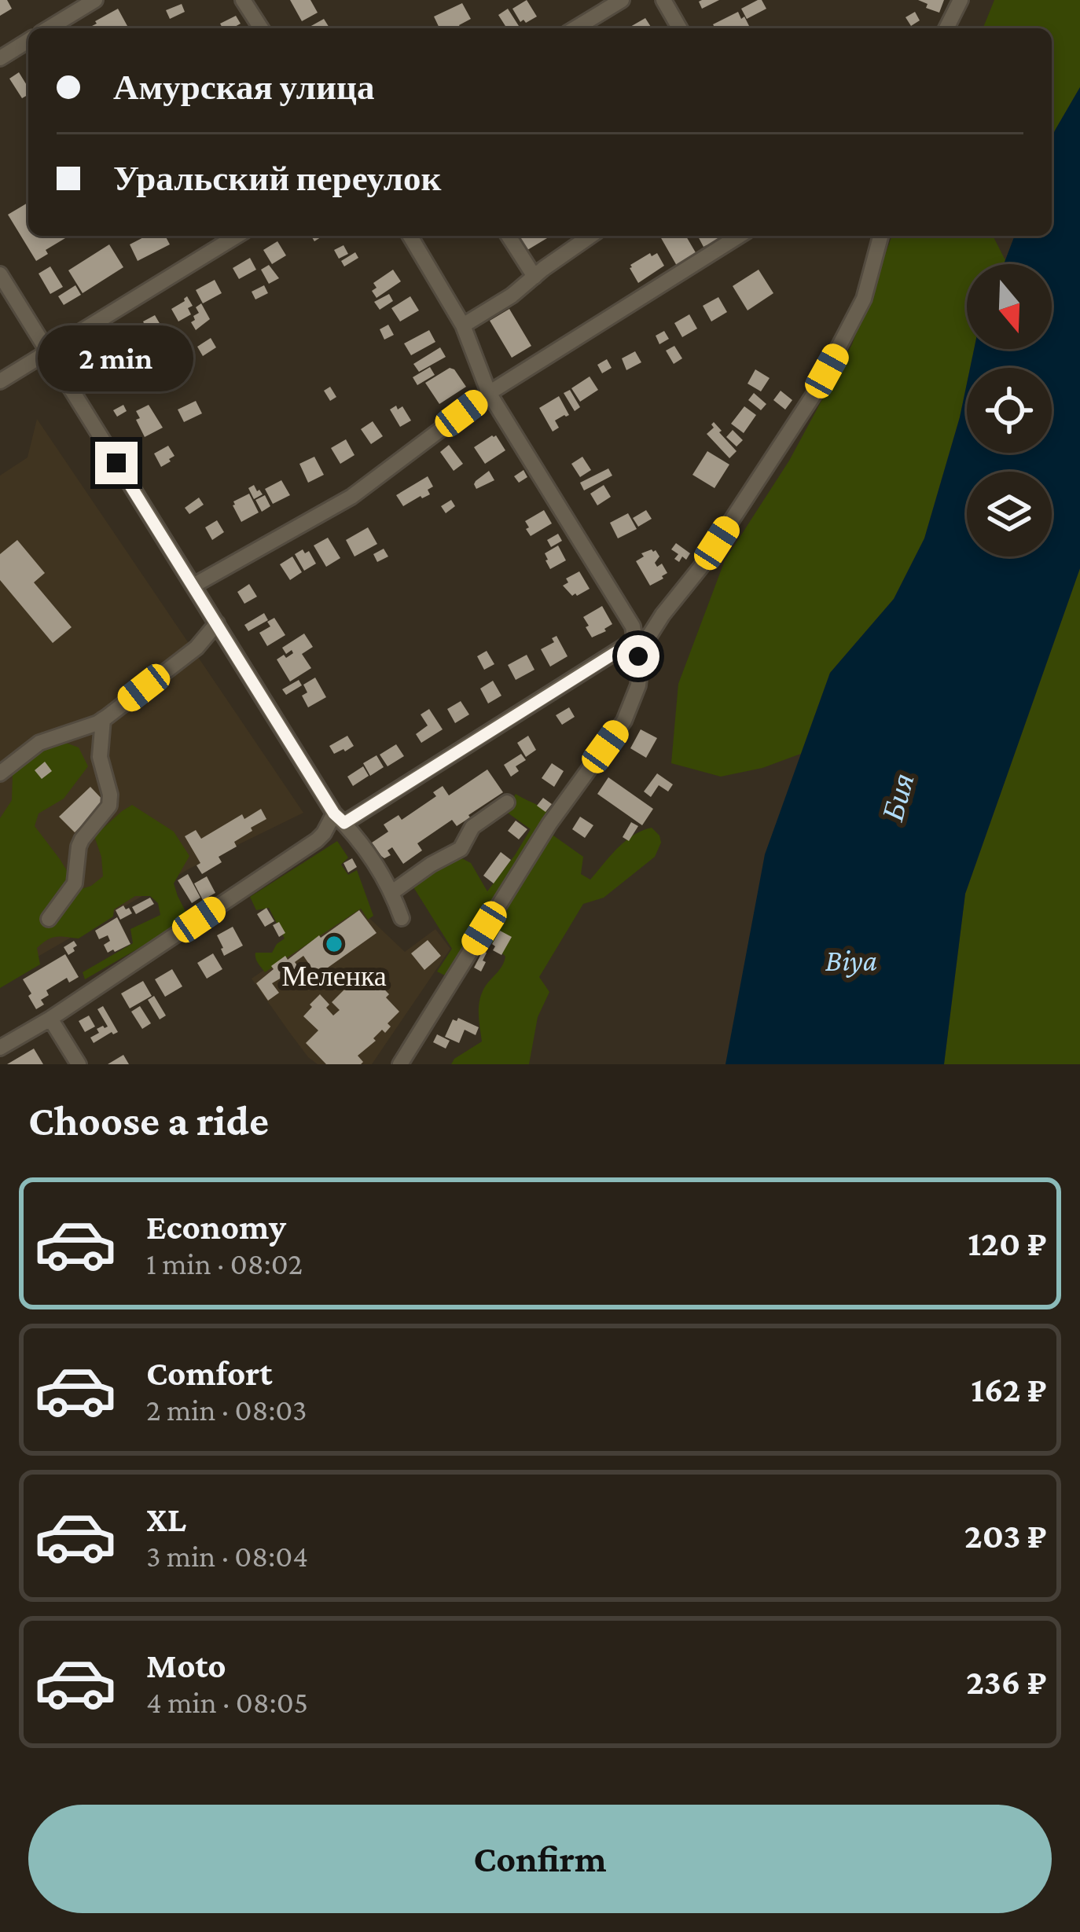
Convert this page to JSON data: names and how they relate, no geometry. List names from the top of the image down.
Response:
{
  "water": ["Бия", "Biya"],
  "places": ["Меленка"],
  "north": "bottom",
  "page": {
    "banner": ["Амурская улица", "Уральский переулок"],
    "bubble": "2 min",
    "heading": "Choose a ride",
    "list": [
      {
        "name": "Economy",
        "note": "1 min · 08:02",
        "value": "120 ₽"
      },
      {
        "name": "Comfort",
        "note": "2 min · 08:03",
        "value": "162 ₽"
      },
      {
        "name": "XL",
        "note": "3 min · 08:04",
        "value": "203 ₽"
      },
      {
        "name": "Moto",
        "note": "4 min · 08:05",
        "value": "236 ₽"
      }
    ],
    "buttons": "Confirm"
  }
}
